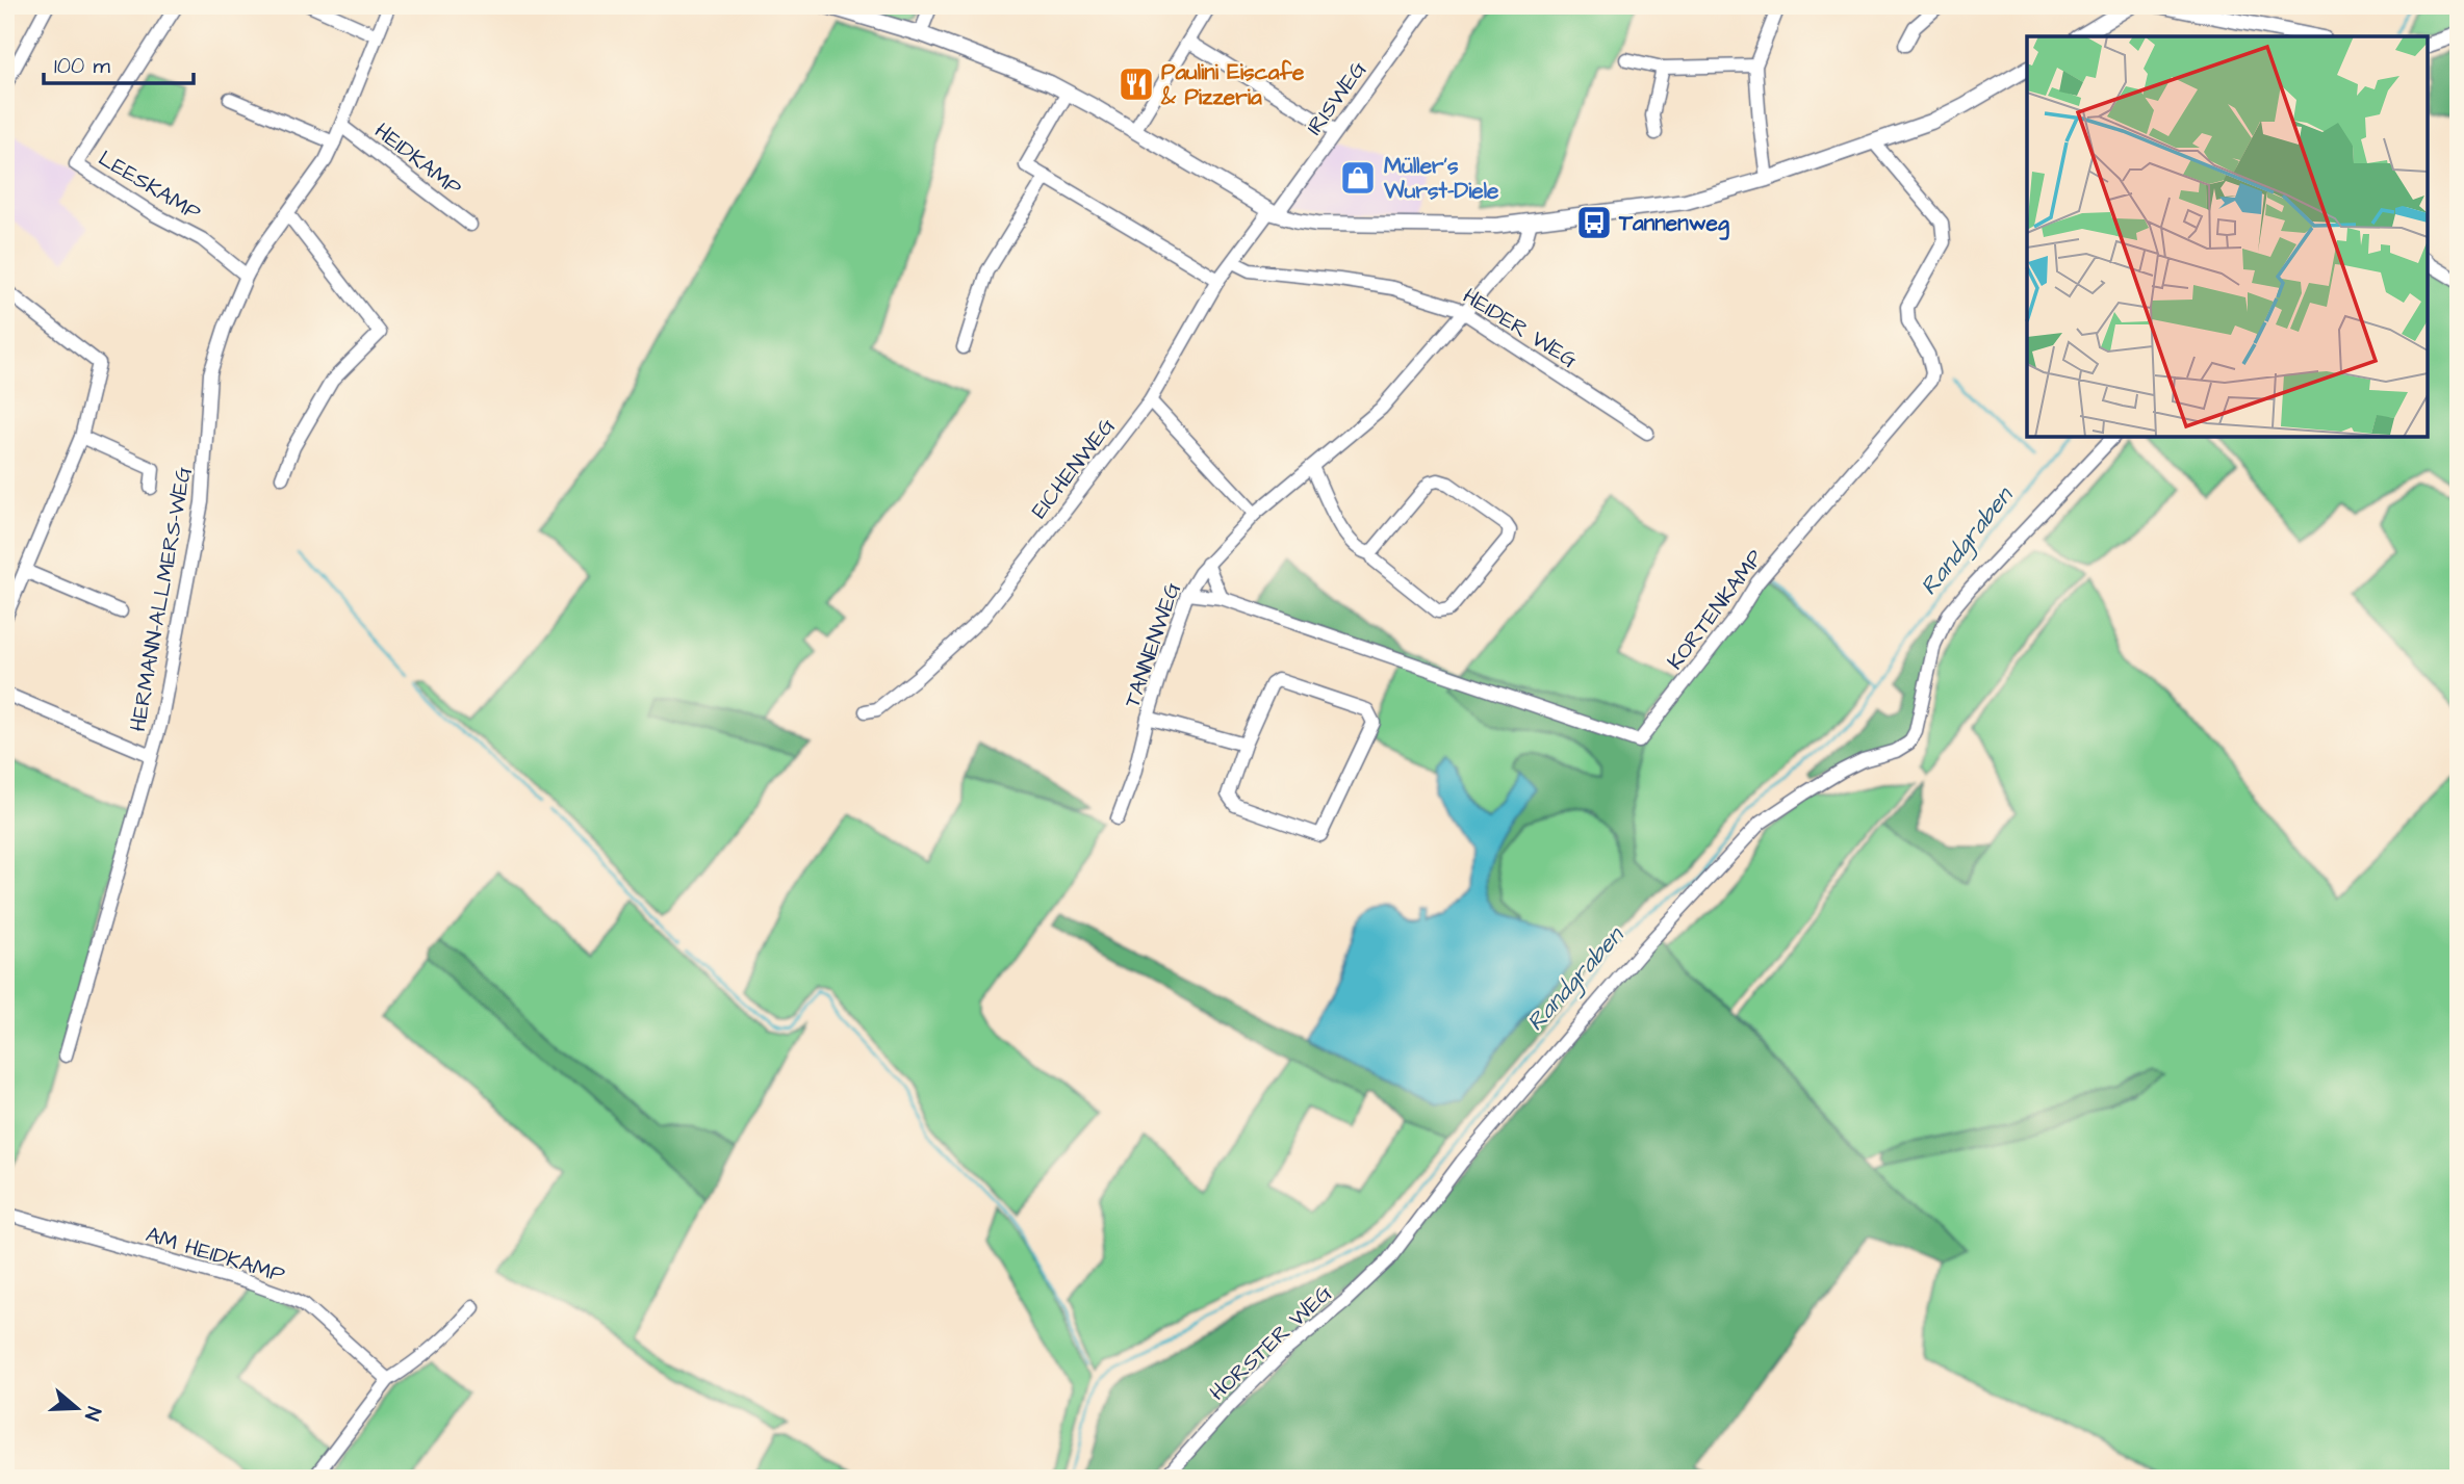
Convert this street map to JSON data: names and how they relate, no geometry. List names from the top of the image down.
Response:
{
  "streets": {
    "street": [
      "IRISWEG",
      "HEIDKAMP",
      "LEESKAMP",
      "HEIDER WEG",
      "EICHENWEG",
      "HERMANN-ALLMERS-WEG",
      "KORTENKAMP",
      "TANNENWEG",
      "AM HEIDKAMP",
      "HORSTER WEG"
    ]
  },
  "crossings": [
    ["IRISWEG", "EICHENWEG"],
    ["HEIDKAMP", "HERMANN-ALLMERS-WEG"],
    ["LEESKAMP", "HERMANN-ALLMERS-WEG"],
    ["HEIDER WEG", "EICHENWEG"],
    ["HEIDER WEG", "TANNENWEG"],
    ["KORTENKAMP", "TANNENWEG"]
  ],
  "water": ["Randgraben"],
  "places": {
    "restaurant": ["Paulini Eiscafe & Pizzeria"],
    "shop": ["Müller's Wurst-Diele"],
    "bus stop": ["Tannenweg"]
  },
  "scale_bar": "100 m",
  "north": "right"
}
